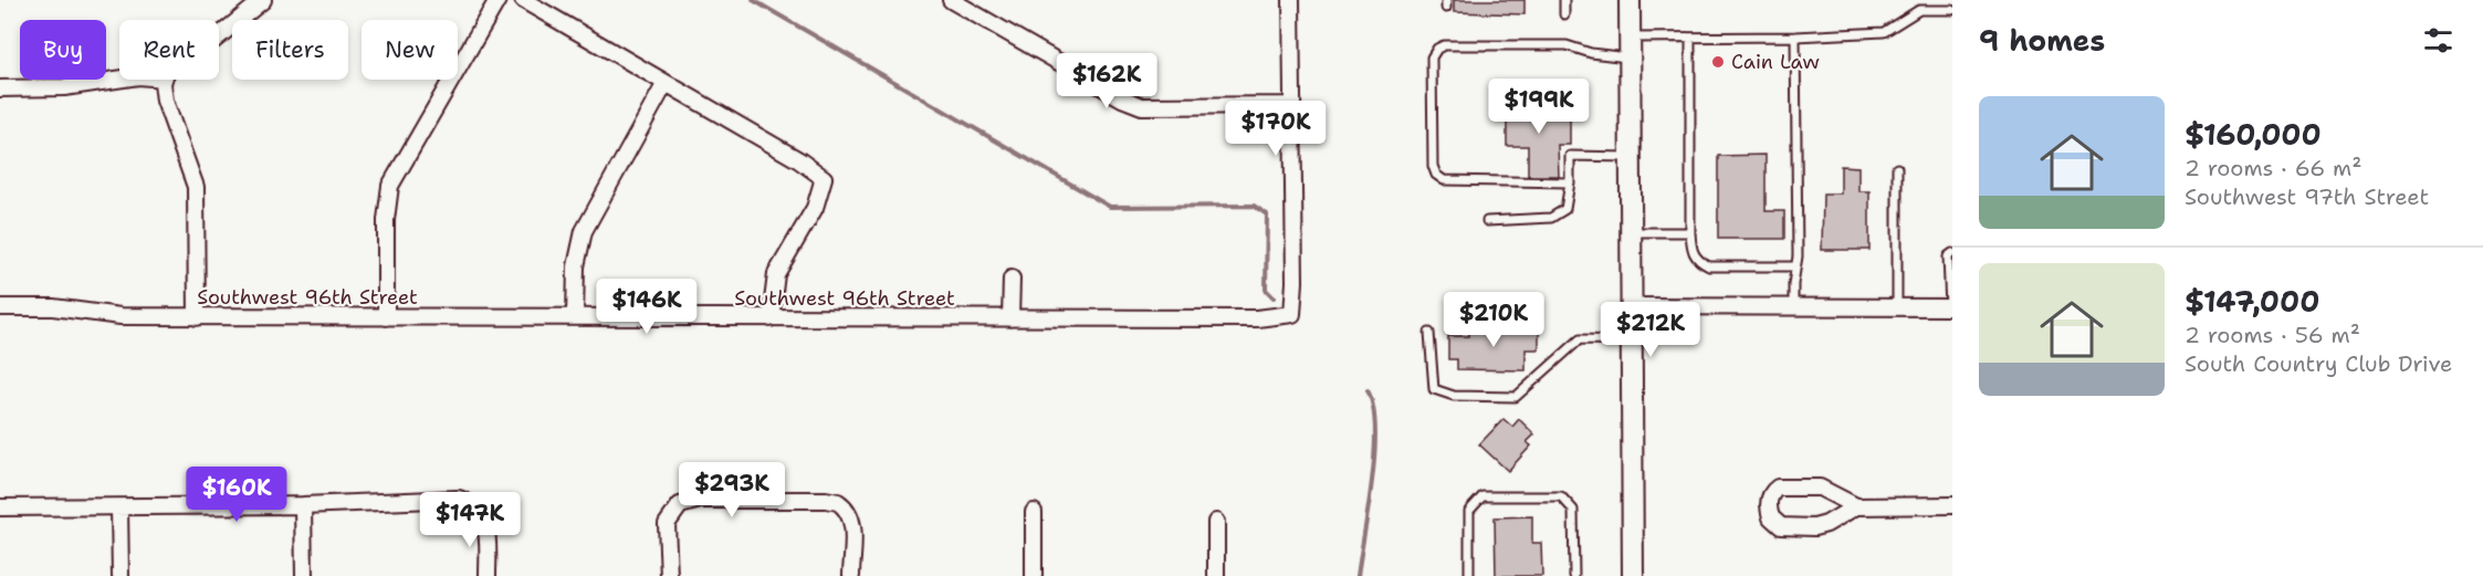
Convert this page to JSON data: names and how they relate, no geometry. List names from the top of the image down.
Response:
{
  "streets": {
    "street": ["Southwest 96th Street"]
  },
  "places": ["Cain Law"],
  "page": {
    "heading": "9 homes",
    "chip": [
      "Buy",
      "Rent",
      "Filters",
      "New"
    ],
    "price": [
      "$162K",
      "$199K",
      "$170K",
      "$146K",
      "$210K",
      "$212K",
      "$293K",
      "$160K",
      "$147K"
    ],
    "list": [
      {
        "name": "$160,000",
        "note": "2 rooms · 66 m² · Southwest 97th Street"
      },
      {
        "name": "$147,000",
        "note": "2 rooms · 56 m² · South Country Club Drive"
      }
    ]
  }
}
